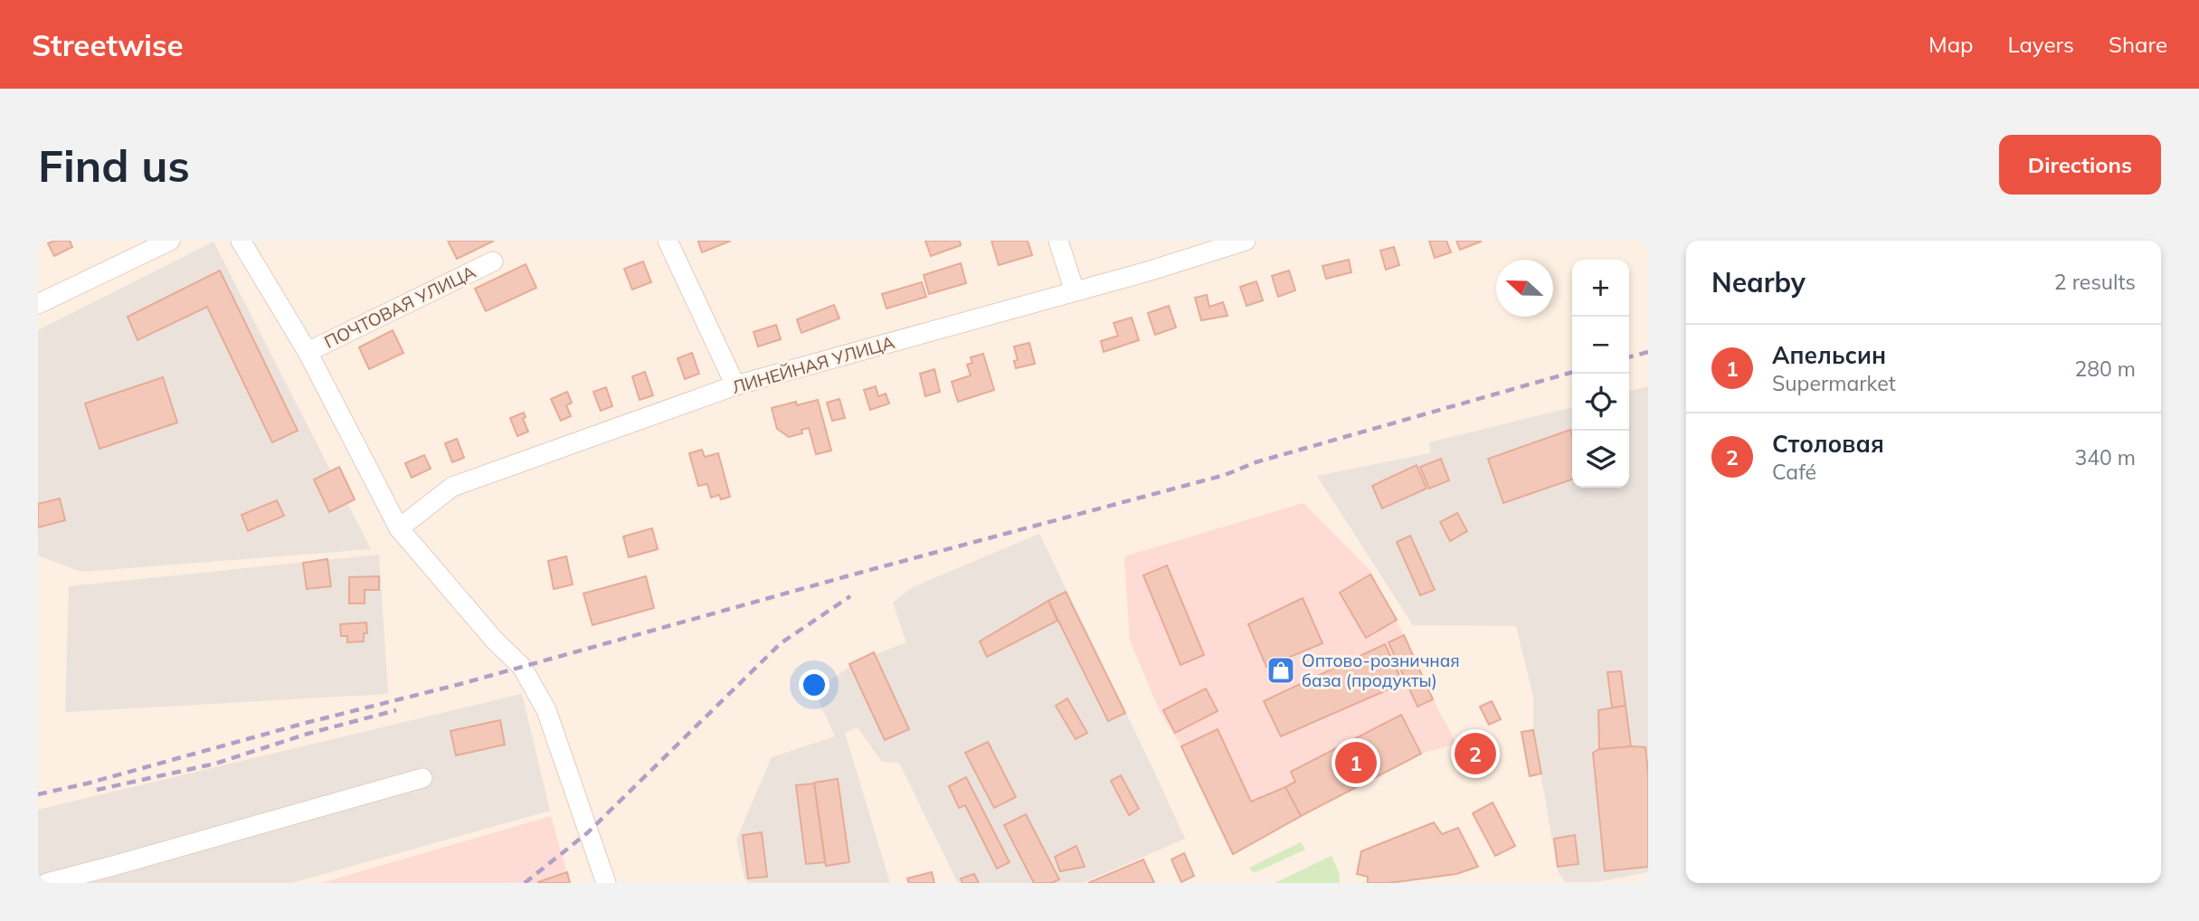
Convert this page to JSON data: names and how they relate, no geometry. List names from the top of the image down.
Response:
{
  "streets": {
    "street": ["ПОЧТОВАЯ УЛИЦА", "ЛИНЕЙНАЯ УЛИЦА"]
  },
  "places": {
    "shop": ["Оптово-розничная база (продукты)"]
  },
  "north": "left",
  "page": {
    "header": "Streetwise",
    "nav": ["Map", "Layers", "Share"],
    "buttons": "Directions",
    "title": "Find us",
    "heading": ["Nearby", "2 results"],
    "map_buttons": ["+", "−"],
    "list": [
      {
        "mark": "1",
        "name": "Апельсин",
        "note": "Supermarket",
        "value": "280 m"
      },
      {
        "mark": "2",
        "name": "Столовая",
        "note": "Café",
        "value": "340 m"
      }
    ],
    "pins": ["2", "1"]
  }
}
